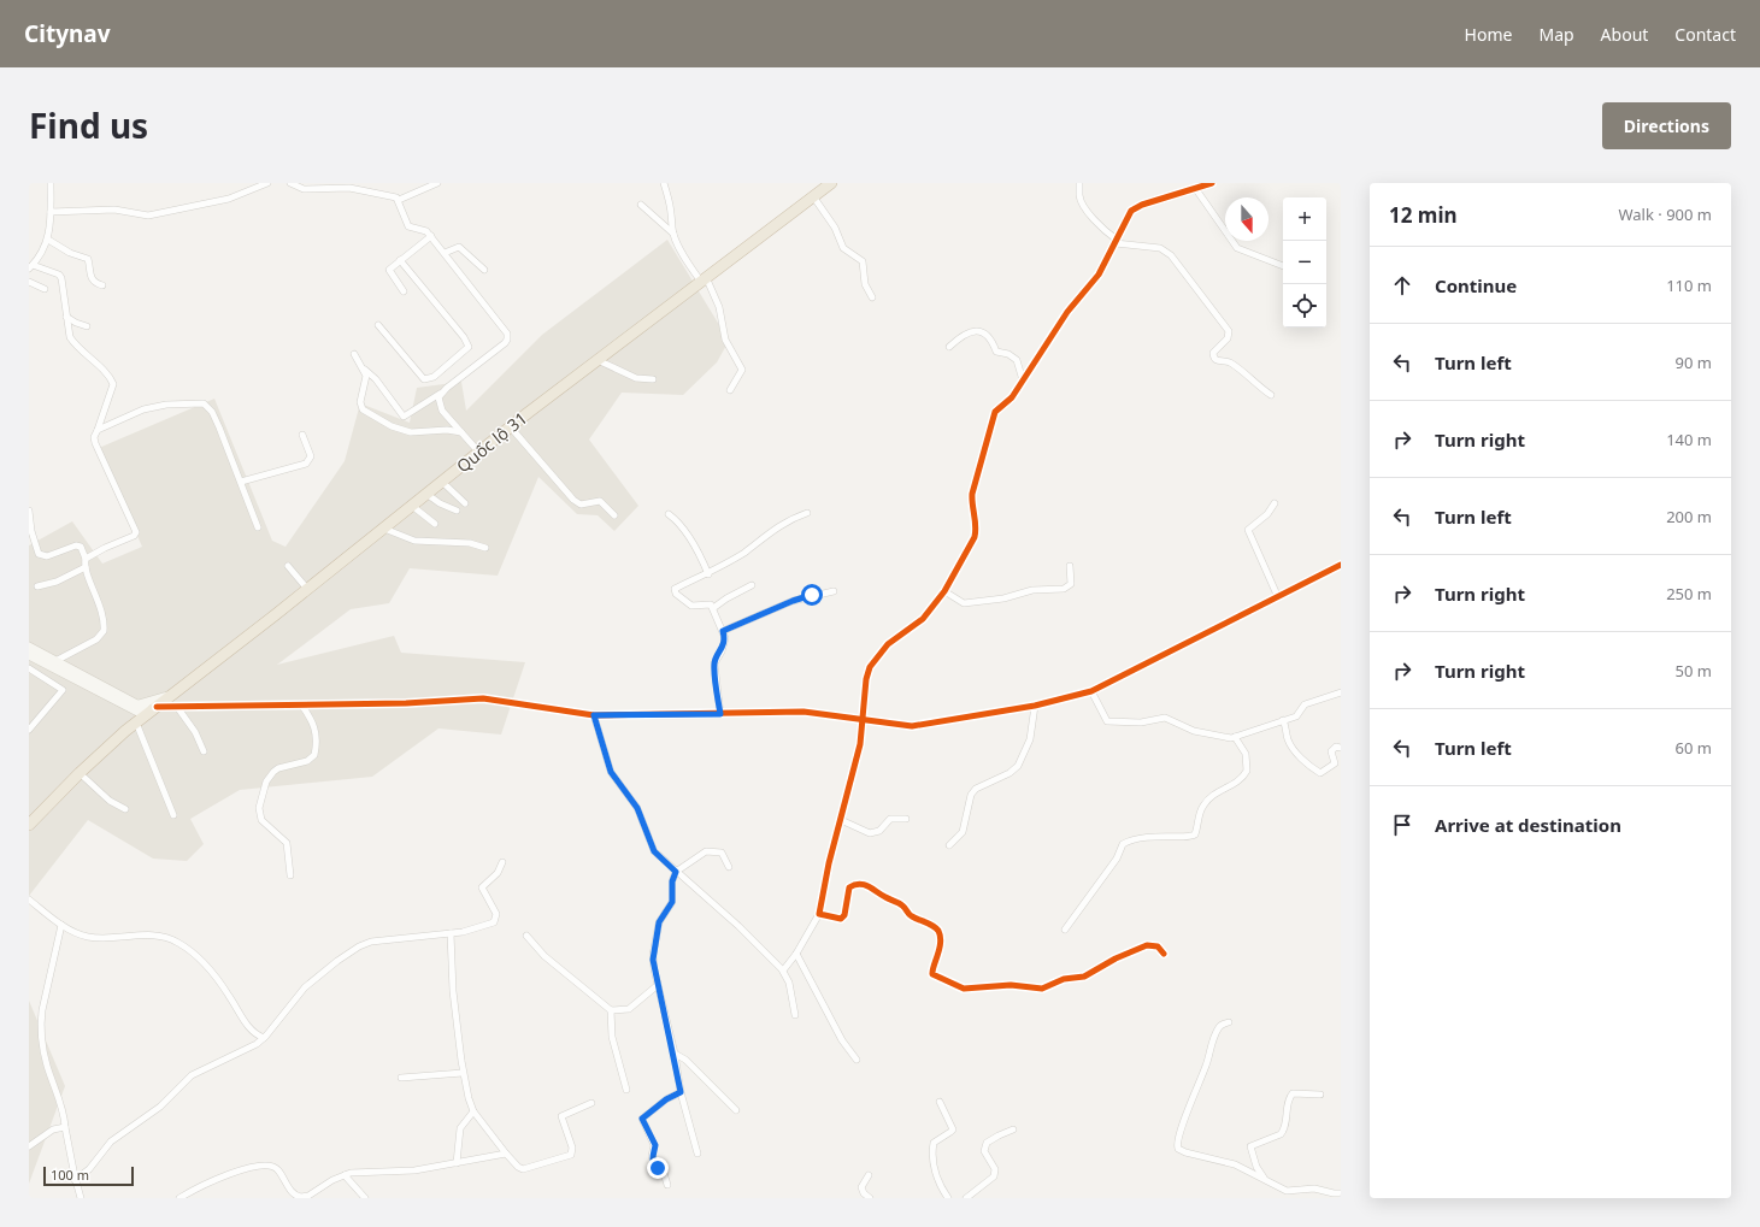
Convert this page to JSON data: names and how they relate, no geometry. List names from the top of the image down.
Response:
{
  "streets": {
    "highway": ["Quốc lộ 31"]
  },
  "scale_bar": "100 m",
  "north": "bottom",
  "page": {
    "header": "Citynav",
    "nav": [
      "Home",
      "Map",
      "About",
      "Contact"
    ],
    "title": "Find us",
    "buttons": "Directions",
    "heading": ["12 min", "Walk · 900 m"],
    "map_buttons": ["+", "−"],
    "list": [
      ["Continue", "110 m"],
      ["Turn left", "90 m"],
      ["Turn right", "140 m"],
      ["Turn left", "200 m"],
      ["Turn right", "250 m"],
      ["Turn right", "50 m"],
      ["Turn left", "60 m"],
      "Arrive at destination"
    ],
    "scale": "100 m"
  }
}
